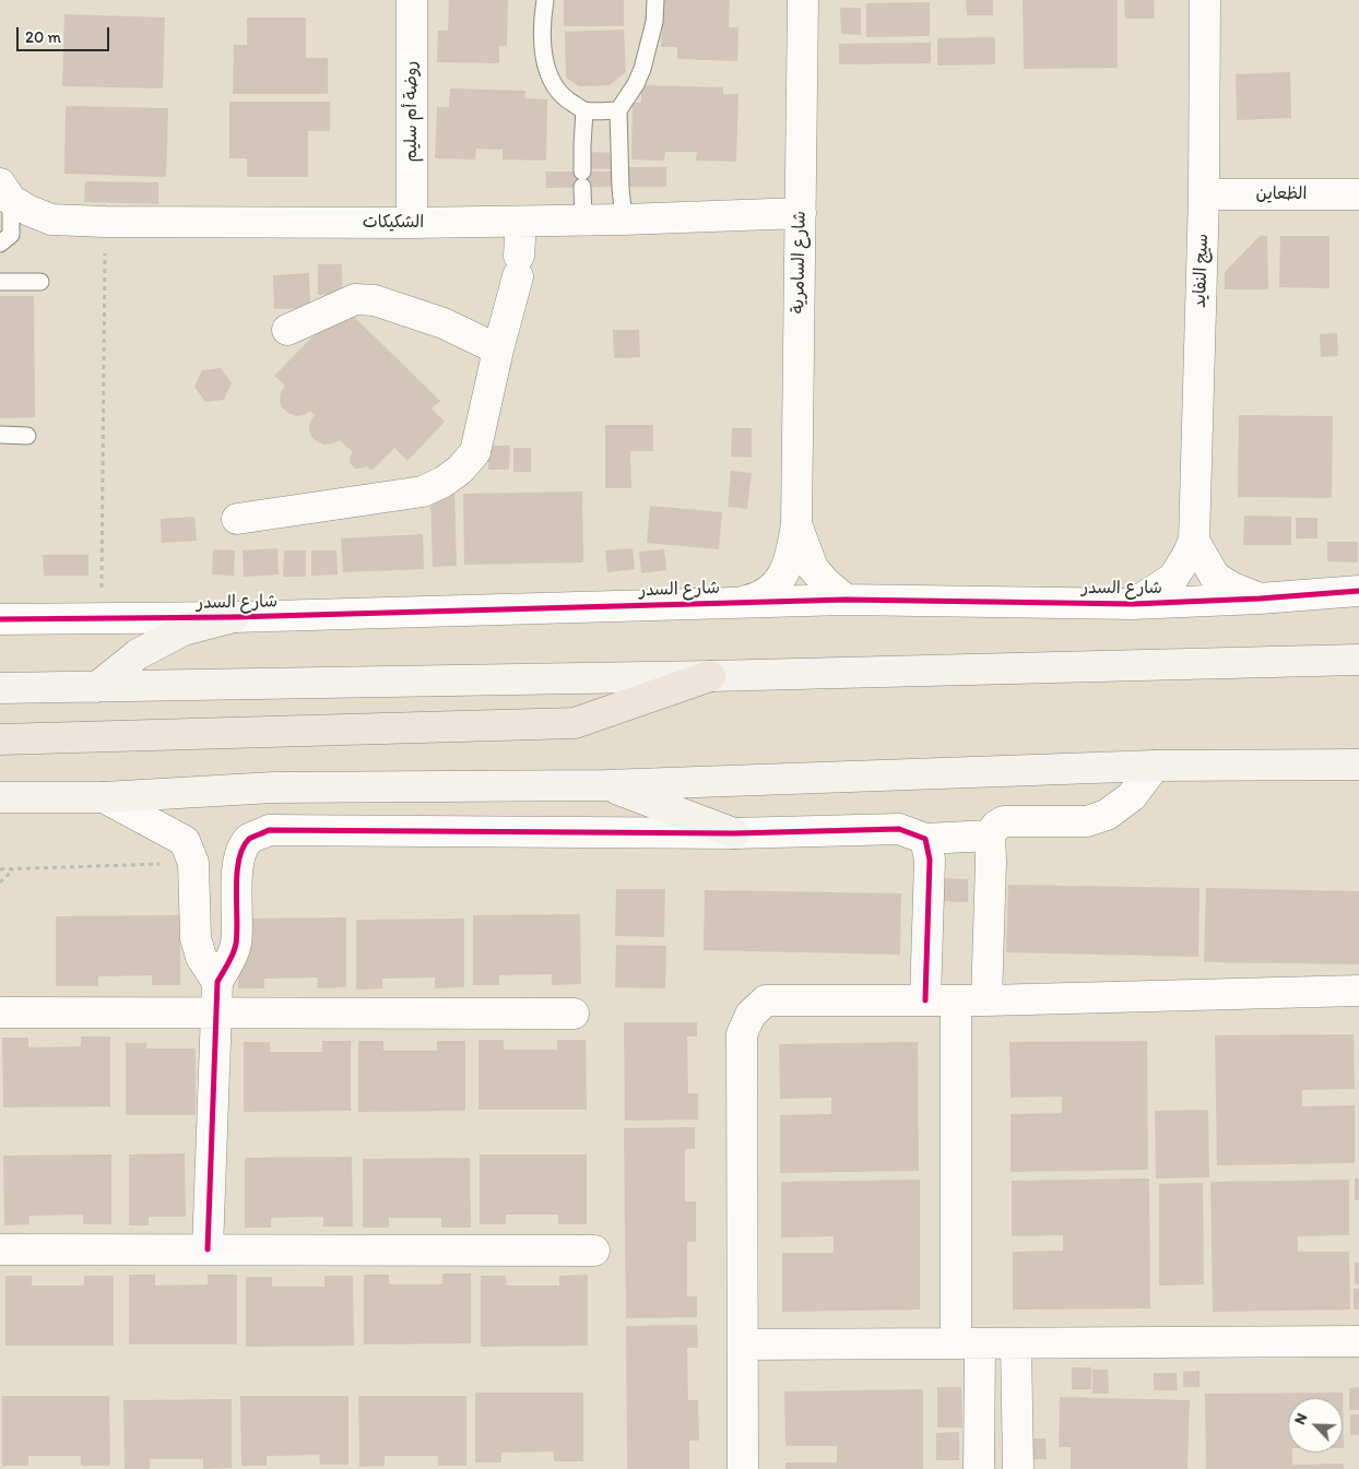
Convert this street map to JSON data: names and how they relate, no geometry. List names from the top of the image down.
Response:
{
  "streets": {
    "street": [
      "روضة أم سليم",
      "الظعاين",
      "الشكيكات",
      "شارع السامرية",
      "سيج النفايد",
      "شارع السدر"
    ]
  },
  "crossings": [
    ["روضة أم سليم", "الشكيكات"],
    ["الظعاين", "سيج النفايد"],
    ["الشكيكات", "شارع السامرية"],
    ["شارع السامرية", "شارع السدر"],
    ["سيج النفايد", "شارع السدر"]
  ],
  "scale_bar": "20 m",
  "north": "top left"
}
